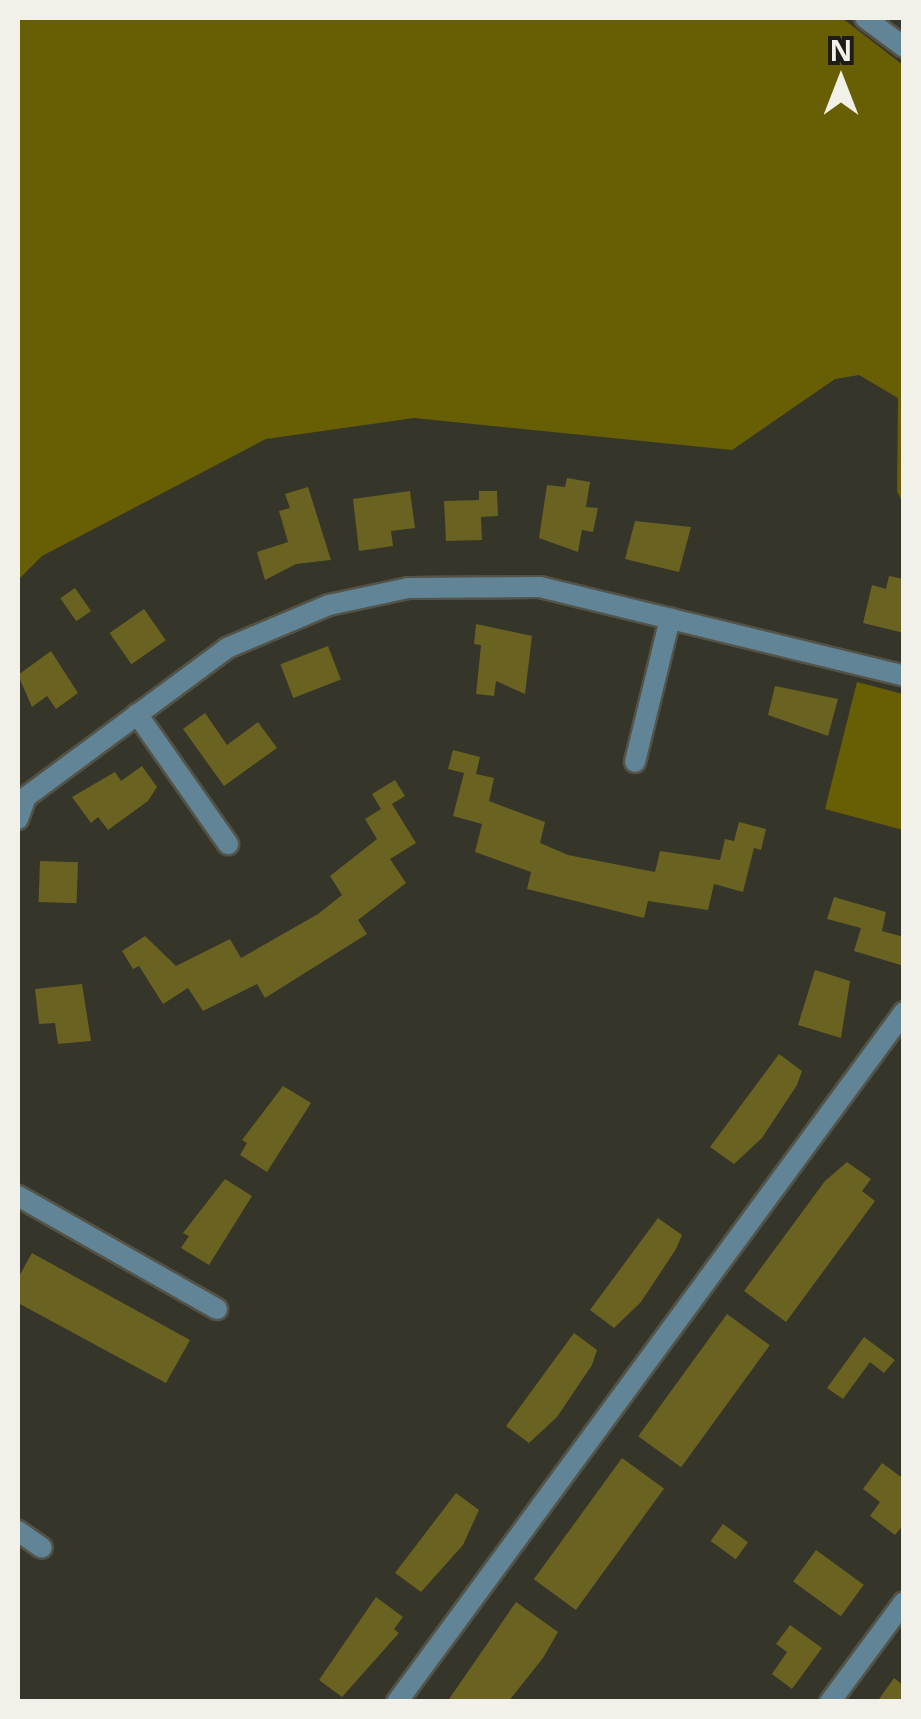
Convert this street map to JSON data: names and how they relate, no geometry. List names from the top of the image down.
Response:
{
  "north": "top"
}
